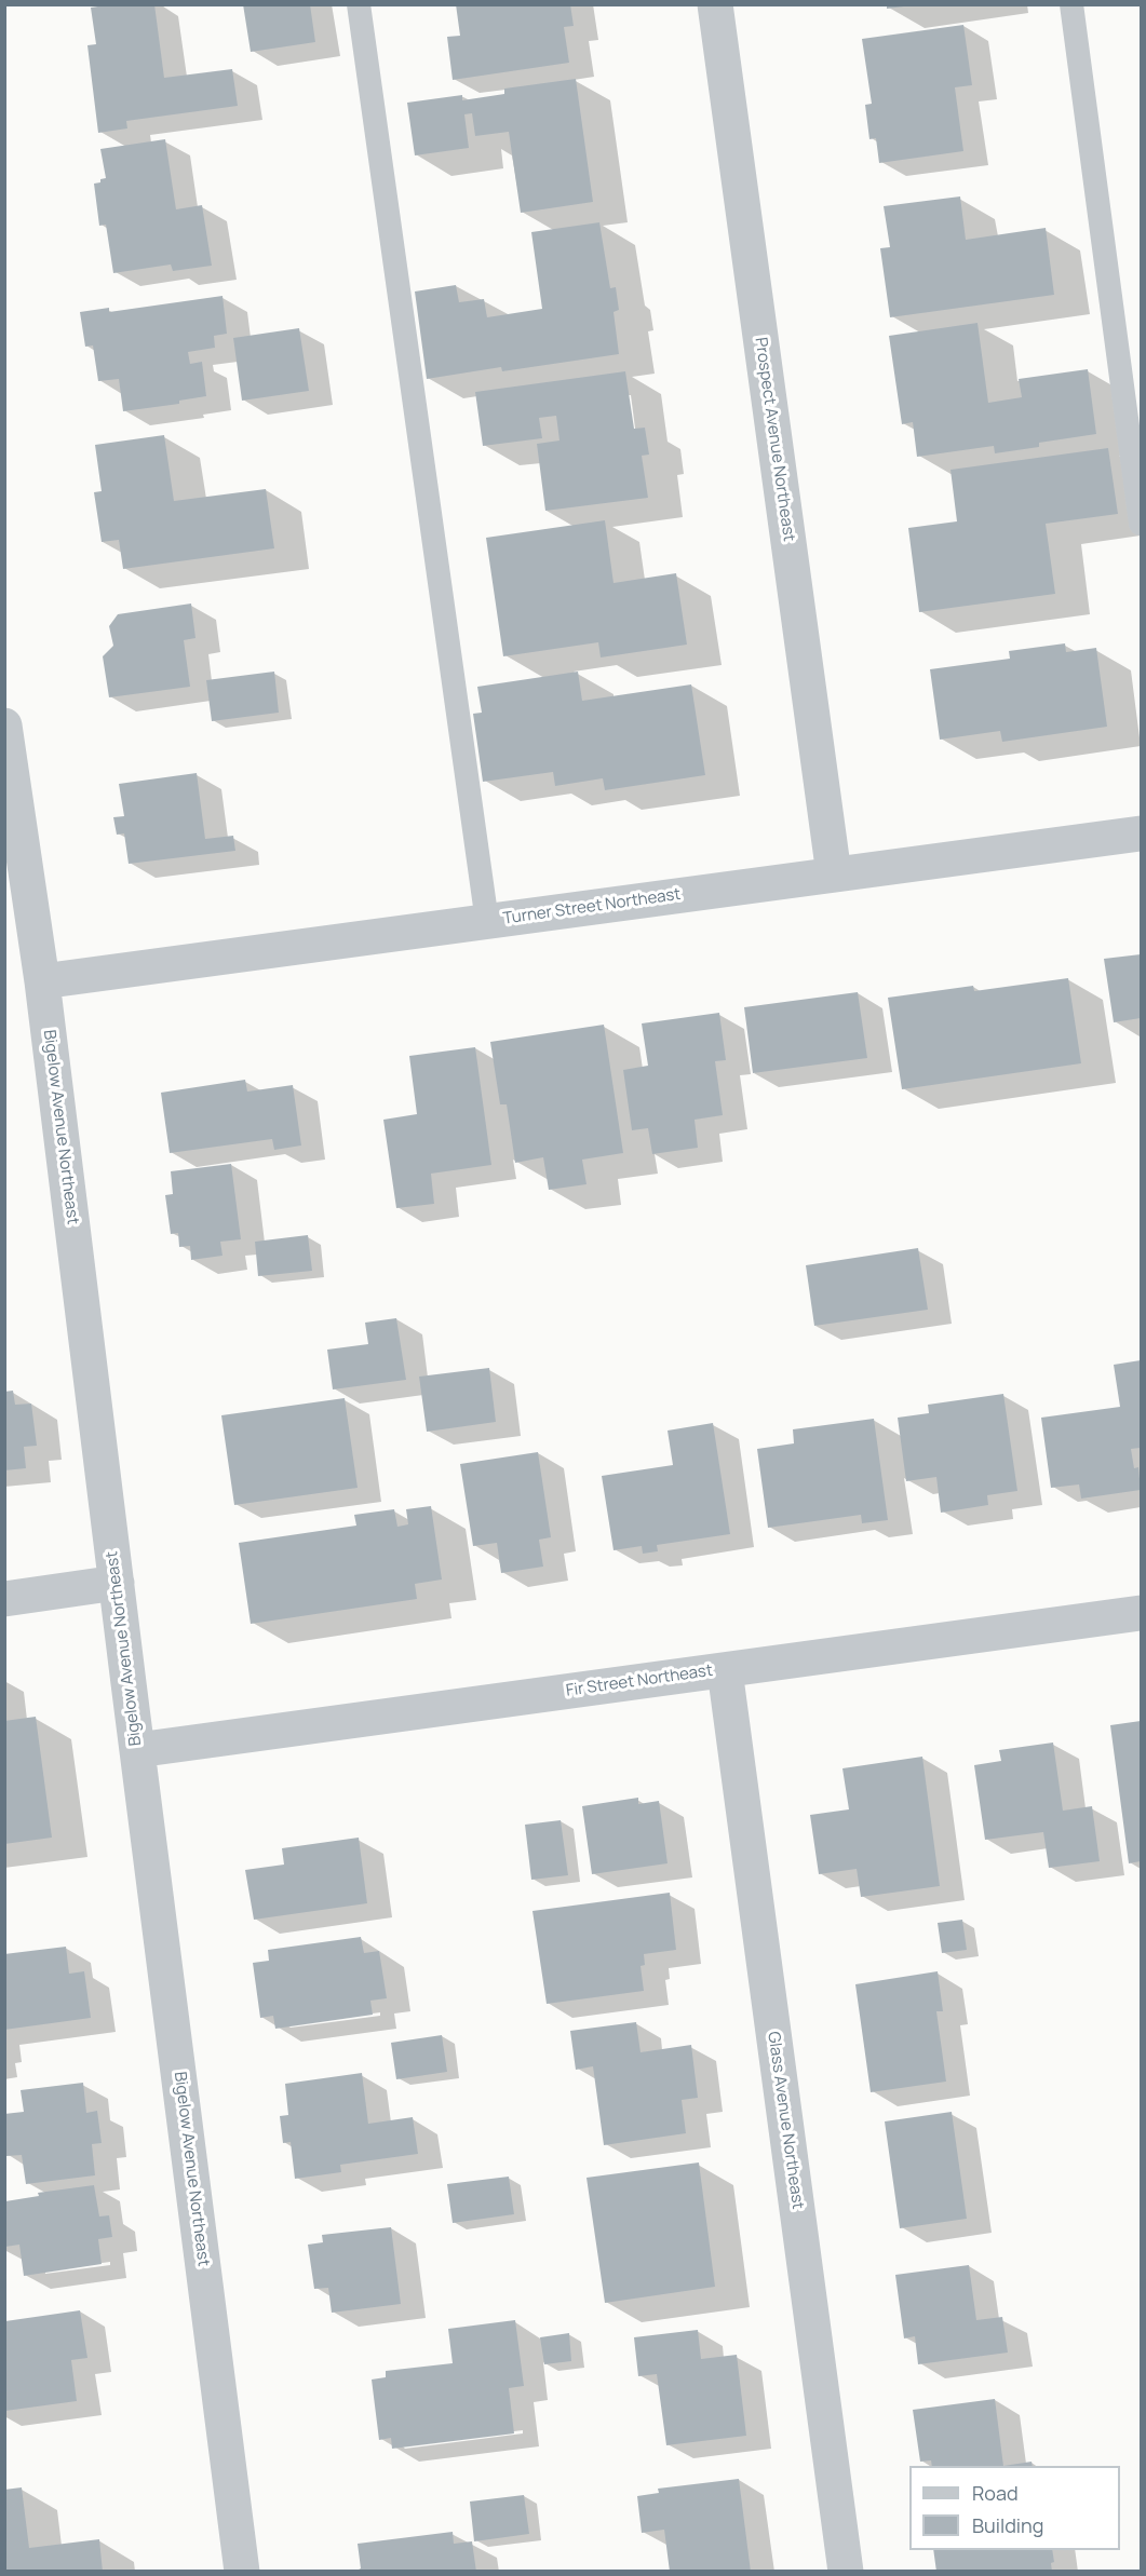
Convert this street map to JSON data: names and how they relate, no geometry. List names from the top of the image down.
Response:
{
  "streets": {
    "street": [
      "Prospect Avenue Northeast",
      "Turner Street Northeast",
      "Bigelow Avenue Northeast",
      "Fir Street Northeast",
      "Glass Avenue Northeast"
    ]
  },
  "crossings": [
    ["Prospect Avenue Northeast", "Turner Street Northeast"],
    ["Turner Street Northeast", "Bigelow Avenue Northeast"],
    ["Bigelow Avenue Northeast", "Fir Street Northeast"],
    ["Fir Street Northeast", "Glass Avenue Northeast"]
  ],
  "legend": ["Road", "Building"]
}
